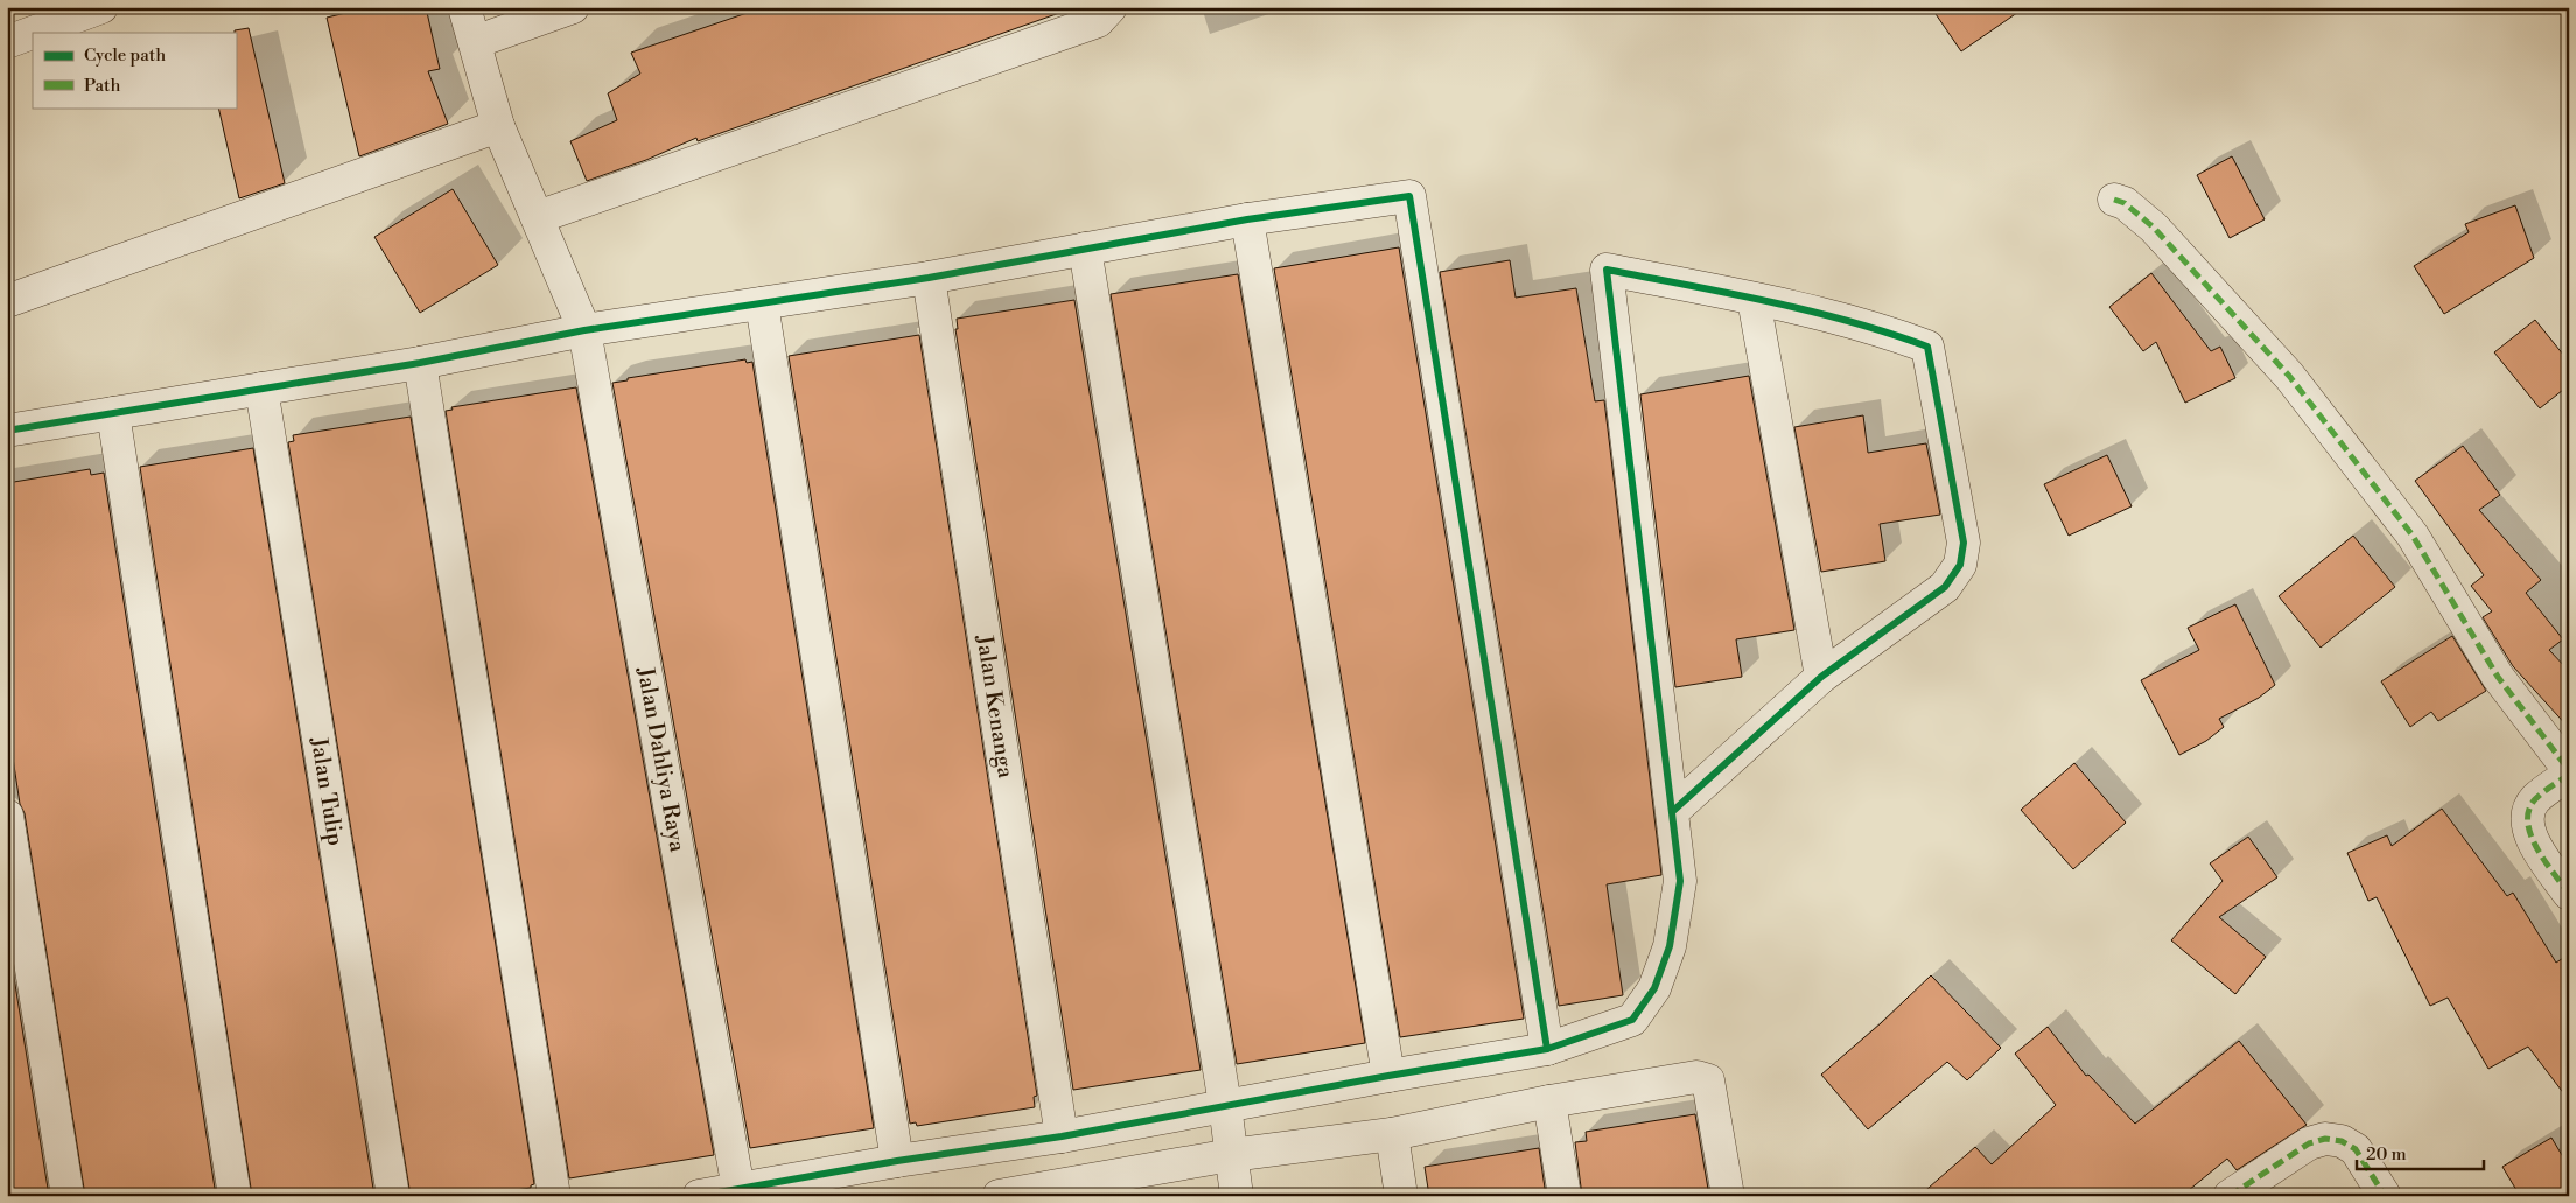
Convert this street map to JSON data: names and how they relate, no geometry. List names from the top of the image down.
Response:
{
  "streets": {
    "street": ["Jalan Kenanga", "Jalan Dahliya Raya", "Jalan Tulip"]
  },
  "legend": ["Cycle path", "Path"],
  "scale_bar": "20 m"
}
